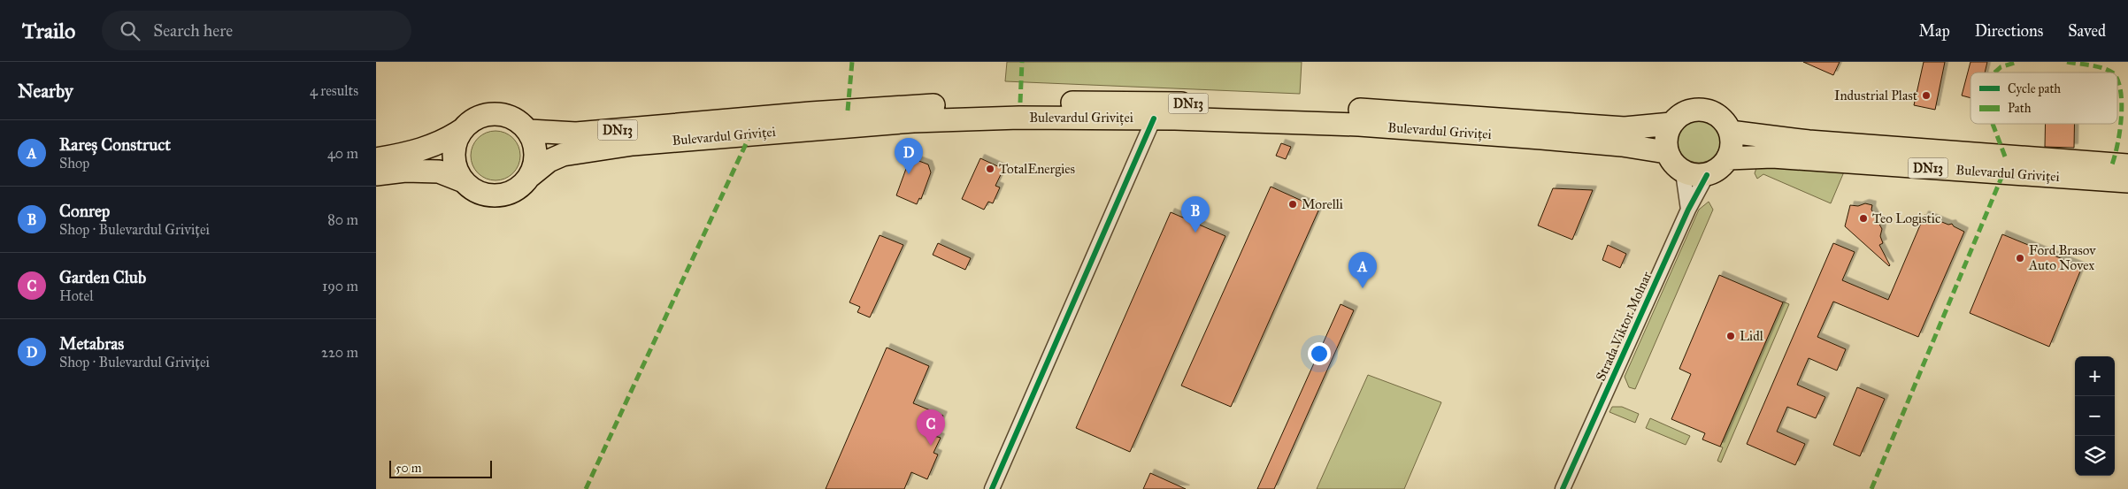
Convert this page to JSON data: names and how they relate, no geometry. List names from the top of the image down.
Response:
{
  "streets": {
    "main road": ["DN13", "Bulevardul Griviței"],
    "street": ["Strada Viktor Molnar"]
  },
  "crossings": [
    ["Bulevardul Griviței", "Strada Viktor Molnar"]
  ],
  "places": [
    "Industrial Plast",
    "TotalEnergies",
    "Morelli",
    "Teo Logistic",
    "Ford Brasov Auto Novex",
    "Lidl"
  ],
  "legend": ["Cycle path", "Path"],
  "scale_bar": "50 m",
  "page": {
    "header": "Trailo",
    "search": "Search here",
    "nav": ["Map", "Directions", "Saved"],
    "heading": ["Nearby", "4 results"],
    "list": [
      {
        "mark": "A",
        "name": "Rareș Construct",
        "note": "Shop",
        "value": "40 m"
      },
      {
        "mark": "B",
        "name": "Conrep",
        "note": "Shop · Bulevardul Griviței",
        "value": "80 m"
      },
      {
        "mark": "C",
        "name": "Garden Club",
        "note": "Hotel",
        "value": "190 m"
      },
      {
        "mark": "D",
        "name": "Metabras",
        "note": "Shop · Bulevardul Griviței",
        "value": "220 m"
      }
    ],
    "pins": [
      "D",
      "B",
      "A",
      "C"
    ],
    "map_buttons": ["+", "−"],
    "scale": "50 m"
  }
}
